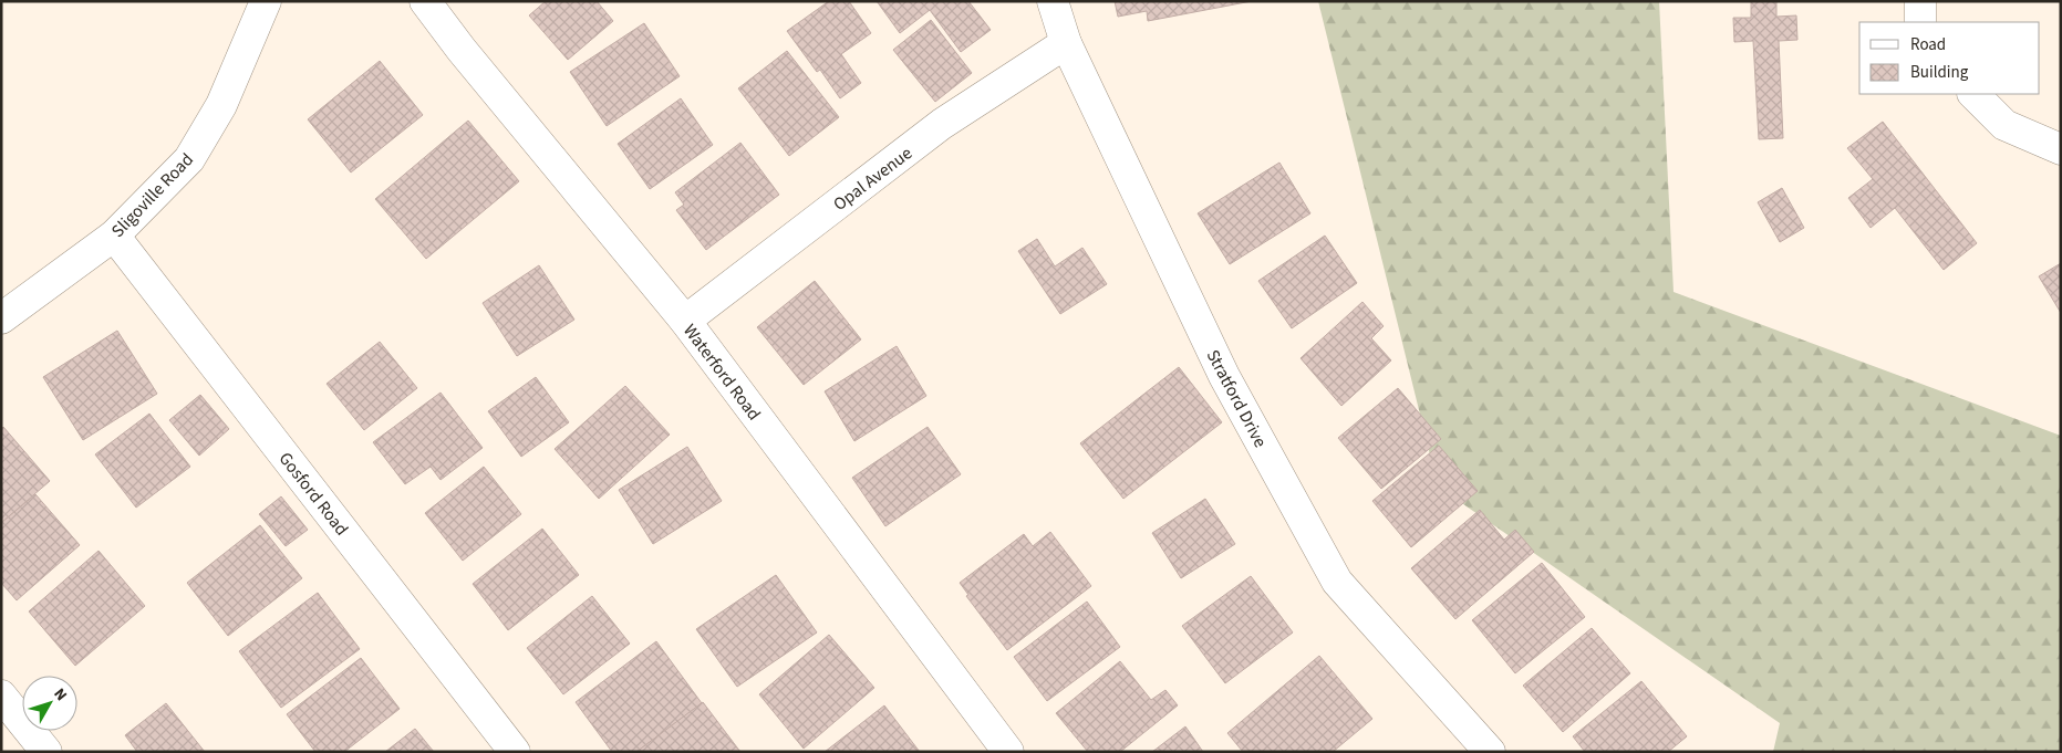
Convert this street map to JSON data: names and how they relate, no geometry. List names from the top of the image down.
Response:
{
  "streets": {
    "street": [
      "Opal Avenue",
      "Sligoville Road",
      "Waterford Road",
      "Stratford Drive",
      "Gosford Road"
    ]
  },
  "crossings": [
    ["Opal Avenue", "Waterford Road"],
    ["Opal Avenue", "Stratford Drive"],
    ["Sligoville Road", "Gosford Road"]
  ],
  "legend": ["Road", "Building"],
  "north": "top right"
}
